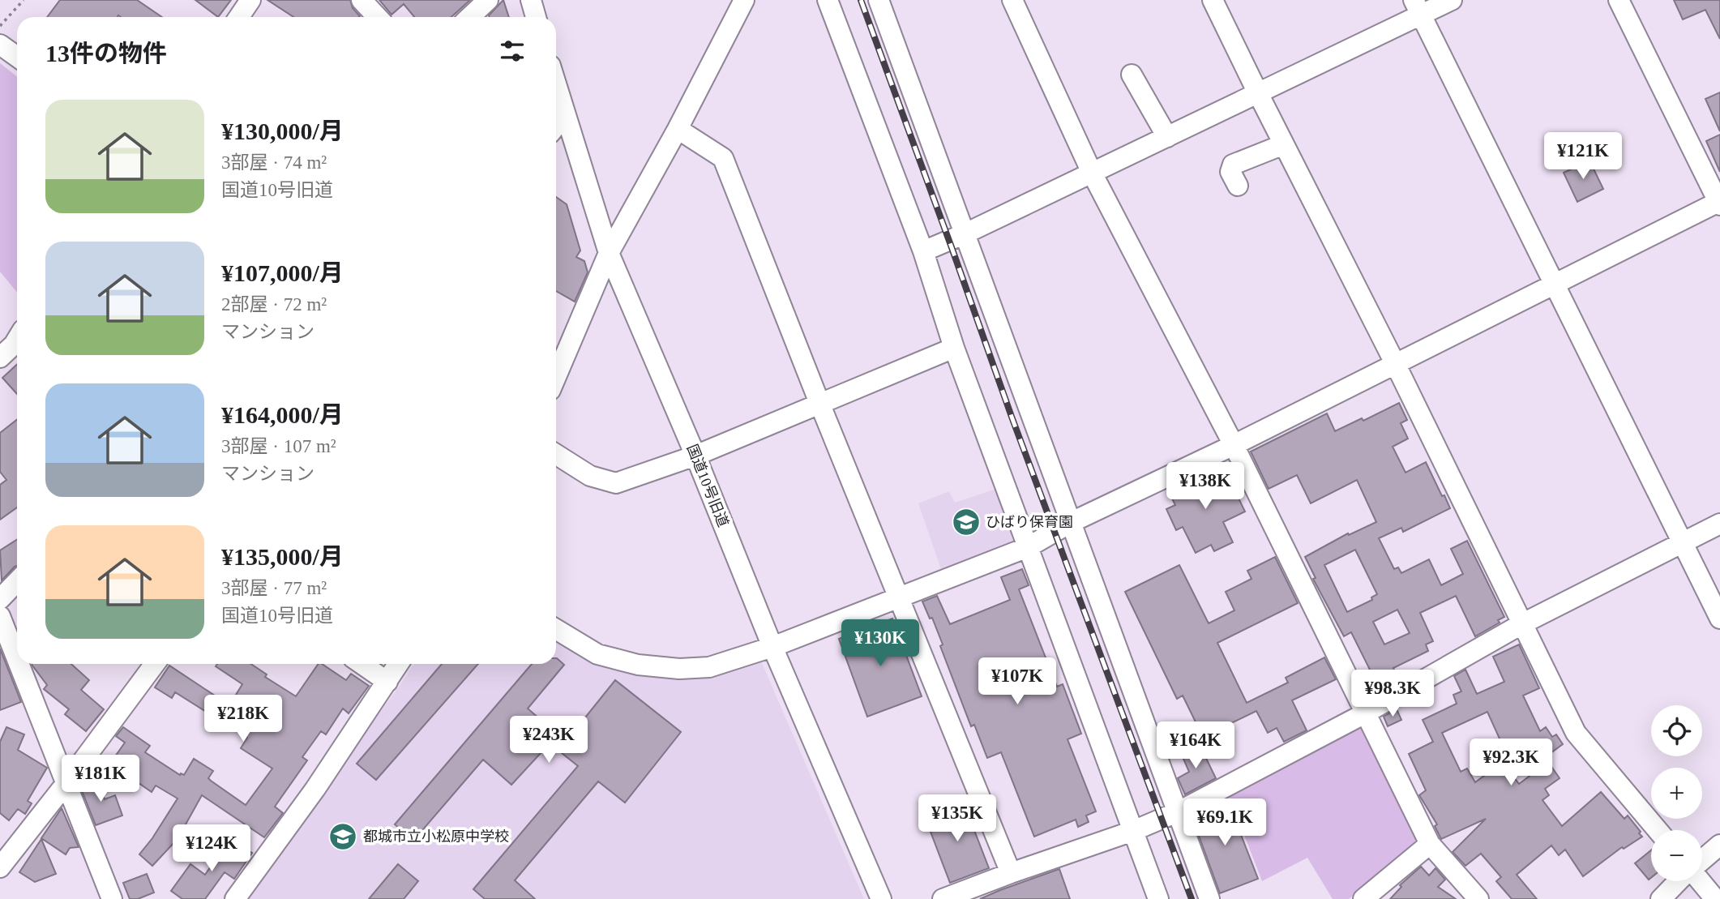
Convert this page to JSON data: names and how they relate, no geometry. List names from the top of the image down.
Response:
{
  "streets": {
    "street": ["国道10号旧道"]
  },
  "places": {
    "school or university": ["ひばり保育園", "都城市立小松原中学校"]
  },
  "page": {
    "heading": "13件の物件",
    "list": [
      {
        "name": "¥130,000/月",
        "note": "3部屋 · 74 m² · 国道10号旧道"
      },
      {
        "name": "¥107,000/月",
        "note": "2部屋 · 72 m² · マンション"
      },
      {
        "name": "¥164,000/月",
        "note": "3部屋 · 107 m² · マンション"
      },
      {
        "name": "¥135,000/月",
        "note": "3部屋 · 77 m² · 国道10号旧道"
      }
    ],
    "price": [
      "¥121K",
      "¥138K",
      "¥130K",
      "¥107K",
      "¥98.3K",
      "¥218K",
      "¥243K",
      "¥164K",
      "¥92.3K",
      "¥181K",
      "¥135K",
      "¥69.1K",
      "¥124K"
    ],
    "map_buttons": ["+", "−"]
  }
}
